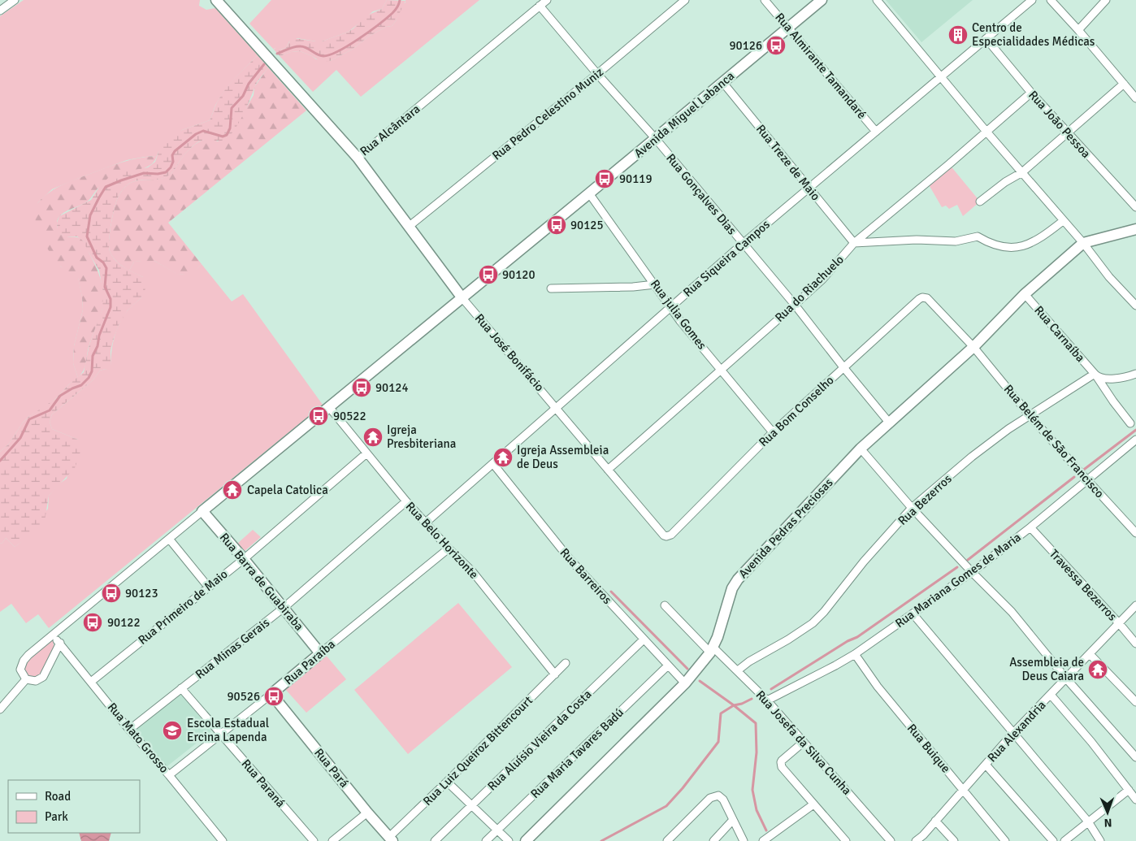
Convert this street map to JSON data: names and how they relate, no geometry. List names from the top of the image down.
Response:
{
  "streets": {
    "main road": [
      "Avenida Miguel Labanca",
      "Rua Alcântara",
      "Rua José Bonifácio",
      "Avenida Pedras Preciosas",
      "Rua Barra de Guabiraba",
      "Rua Paraíba",
      "Rua Pará"
    ],
    "street": [
      "Rua Almirante Tamandaré",
      "Rua Pedro Celestino Muniz",
      "Rua João Pessoa",
      "Rua Treze de Maio",
      "Rua Gonçalves Dias",
      "Rua Siqueira Campos",
      "Rua do Riachuelo",
      "Rua julia Gomes",
      "Rua Carnaíba",
      "Rua Bom Conselho",
      "Rua Belém de São Francisco",
      "Rua Bezerros",
      "Rua Belo Horizonte",
      "Rua Barreiros",
      "Rua Mariana Gomes de Maria",
      "Travessa Bezerros",
      "Rua Primeiro de Maio",
      "Rua Minas Gerais",
      "Rua Alexandria",
      "Rua Mato Grosso",
      "Rua Aluísio Vieira da Costa",
      "Rua Josefa da Silva Cunha",
      "Rua Buique",
      "Rua Luiz Queiroz Bittencourt",
      "Rua Maria Tavares Badú",
      "Rua Paraná"
    ]
  },
  "crossings": [
    ["Rua Almirante Tamandaré", "Avenida Miguel Labanca"],
    ["Rua Almirante Tamandaré", "Rua Siqueira Campos"],
    ["Rua Pedro Celestino Muniz", "Rua Gonçalves Dias"],
    ["Rua Pedro Celestino Muniz", "Rua José Bonifácio"],
    ["Avenida Miguel Labanca", "Rua Treze de Maio"],
    ["Avenida Miguel Labanca", "Rua Gonçalves Dias"],
    ["Avenida Miguel Labanca", "Rua julia Gomes"],
    ["Avenida Miguel Labanca", "Rua José Bonifácio"],
    ["Avenida Miguel Labanca", "Rua Belo Horizonte"],
    ["Avenida Miguel Labanca", "Rua Barra de Guabiraba"],
    ["Avenida Miguel Labanca", "Rua Mato Grosso"],
    ["Rua João Pessoa", "Rua Siqueira Campos"],
    ["Rua João Pessoa", "Rua do Riachuelo"],
    ["Rua Alcântara", "Rua Gonçalves Dias"],
    ["Rua Alcântara", "Rua José Bonifácio"],
    ["Rua Treze de Maio", "Rua Siqueira Campos"],
    ["Rua Treze de Maio", "Rua do Riachuelo"],
    ["Rua Gonçalves Dias", "Rua Siqueira Campos"],
    ["Rua Gonçalves Dias", "Rua do Riachuelo"],
    ["Rua Gonçalves Dias", "Rua Bom Conselho"],
    ["Rua Gonçalves Dias", "Avenida Pedras Preciosas"],
    ["Rua Siqueira Campos", "Rua julia Gomes"],
    ["Rua Siqueira Campos", "Rua José Bonifácio"],
    ["Rua Siqueira Campos", "Rua Belo Horizonte"],
    ["Rua Siqueira Campos", "Rua Barreiros"],
    ["Rua do Riachuelo", "Rua julia Gomes"],
    ["Rua do Riachuelo", "Rua José Bonifácio"],
    ["Rua julia Gomes", "Rua Bom Conselho"],
    ["Rua Carnaíba", "Rua Bezerros"],
    ["Rua Carnaíba", "Avenida Pedras Preciosas"],
    ["Rua José Bonifácio", "Rua Bom Conselho"],
    ["Rua Bom Conselho", "Rua Belém de São Francisco"],
    ["Rua Belém de São Francisco", "Rua Bezerros"],
    ["Rua Belém de São Francisco", "Avenida Pedras Preciosas"],
    ["Rua Belém de São Francisco", "Rua Mariana Gomes de Maria"],
    ["Rua Bezerros", "Rua Josefa da Silva Cunha"],
    ["Avenida Pedras Preciosas", "Rua Barreiros"],
    ["Avenida Pedras Preciosas", "Rua Josefa da Silva Cunha"],
    ["Rua Belo Horizonte", "Rua Primeiro de Maio"],
    ["Rua Belo Horizonte", "Rua Minas Gerais"],
    ["Rua Belo Horizonte", "Rua Paraíba"],
    ["Rua Belo Horizonte", "Rua Luiz Queiroz Bittencourt"],
    ["Rua Barreiros", "Rua Aluísio Vieira da Costa"],
    ["Rua Barreiros", "Rua Maria Tavares Badú"],
    ["Rua Mariana Gomes de Maria", "Travessa Bezerros"],
    ["Rua Mariana Gomes de Maria", "Rua Josefa da Silva Cunha"],
    ["Rua Mariana Gomes de Maria", "Rua Buique"],
    ["Rua Barra de Guabiraba", "Rua Primeiro de Maio"],
    ["Rua Barra de Guabiraba", "Rua Minas Gerais"],
    ["Rua Barra de Guabiraba", "Rua Paraíba"],
    ["Travessa Bezerros", "Rua Alexandria"],
    ["Rua Primeiro de Maio", "Rua Mato Grosso"],
    ["Rua Minas Gerais", "Rua Mato Grosso"],
    ["Rua Minas Gerais", "Rua Paraná"],
    ["Rua Paraíba", "Rua Mato Grosso"],
    ["Rua Paraíba", "Rua Pará"],
    ["Rua Paraíba", "Rua Paraná"],
    ["Rua Alexandria", "Rua Buique"],
    ["Rua Luiz Queiroz Bittencourt", "Rua Pará"]
  ],
  "places": {
    "building": ["Centro de Especialidades Médicas"],
    "bus stop": [
      "90126",
      "90119",
      "90125",
      "90120",
      "90124",
      "90522",
      "90123",
      "90122",
      "90526"
    ],
    "temple": [
      "Igreja Presbiteriana",
      "Igreja Assembleia de Deus",
      "Capela Catolica",
      "Assembleia de Deus Caiara"
    ],
    "school or university": ["Escola Estadual Ercina Lapenda"]
  },
  "legend": ["Road", "Park"],
  "north": "bottom"
}
